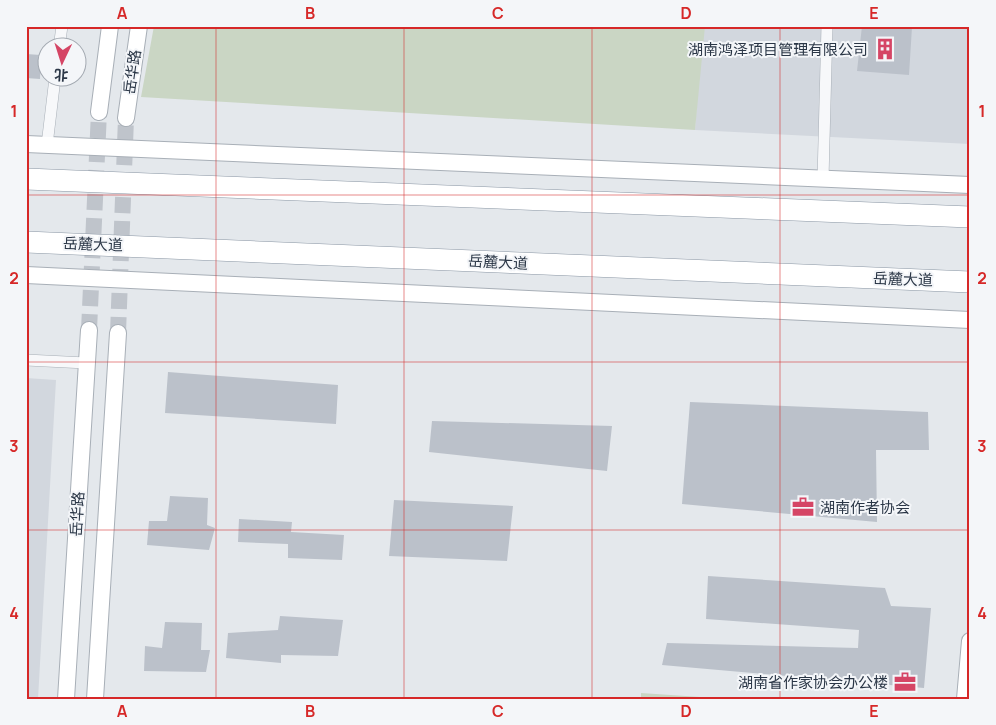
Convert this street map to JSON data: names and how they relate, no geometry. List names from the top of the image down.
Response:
{
  "streets": {
    "highway": ["岳麓大道"],
    "street": ["岳华路"]
  },
  "places": {
    "building": ["湖南鸿泽项目管理有限公司"],
    "office": ["湖南作者协会", "湖南省作家协会办公楼"]
  },
  "north": "bottom",
  "grid": {
    "columns": [
      "A",
      "B",
      "C",
      "D",
      "E"
    ],
    "rows": [
      "1",
      "2",
      "3",
      "4"
    ]
  }
}
